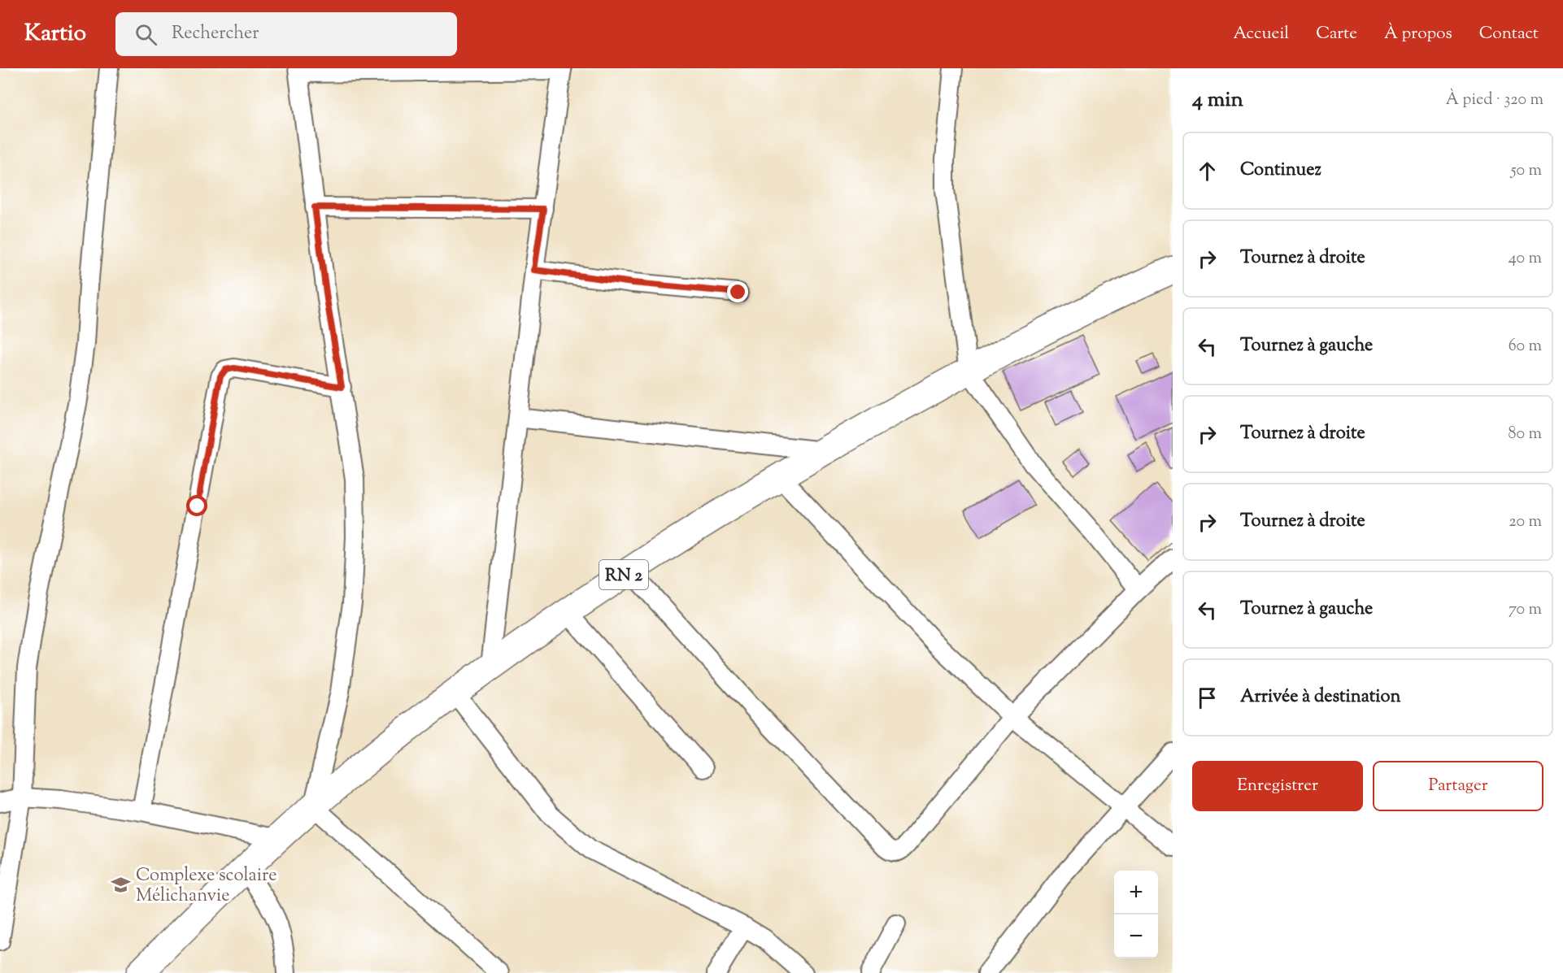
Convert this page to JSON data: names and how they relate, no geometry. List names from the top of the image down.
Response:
{
  "streets": {
    "highway": ["RN 2"]
  },
  "places": {
    "school or university": ["Complexe scolaire Mélichanvie"]
  },
  "page": {
    "header": "Kartio",
    "search": "Rechercher",
    "nav": [
      "Accueil",
      "Carte",
      "À propos",
      "Contact"
    ],
    "heading": ["4 min", "À pied · 320 m"],
    "list": [
      ["Continuez", "50 m"],
      ["Tournez à droite", "40 m"],
      ["Tournez à gauche", "60 m"],
      ["Tournez à droite", "80 m"],
      ["Tournez à droite", "20 m"],
      ["Tournez à gauche", "70 m"],
      "Arrivée à destination"
    ],
    "buttons": ["Enregistrer", "Partager"],
    "map_buttons": ["+", "−"]
  }
}
